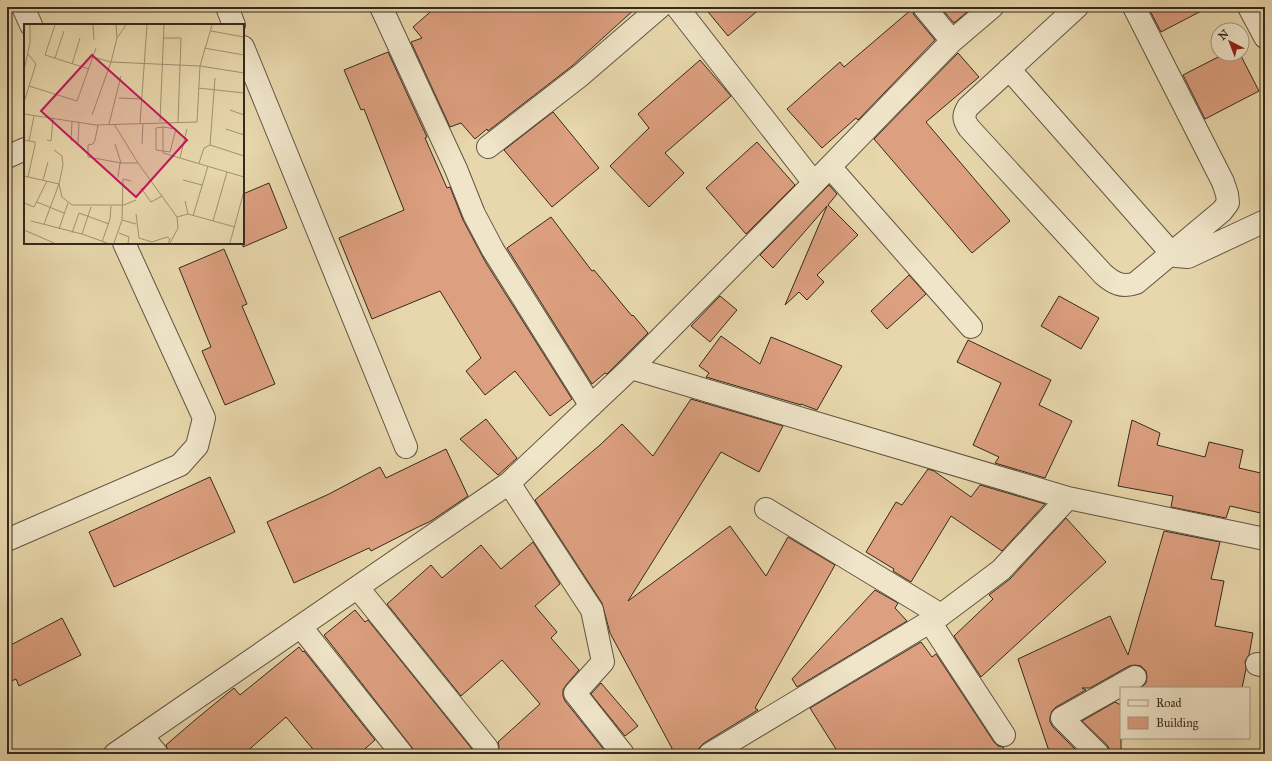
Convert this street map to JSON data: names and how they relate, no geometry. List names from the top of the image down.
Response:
{
  "legend": ["Road", "Building"],
  "north": "top left"
}
